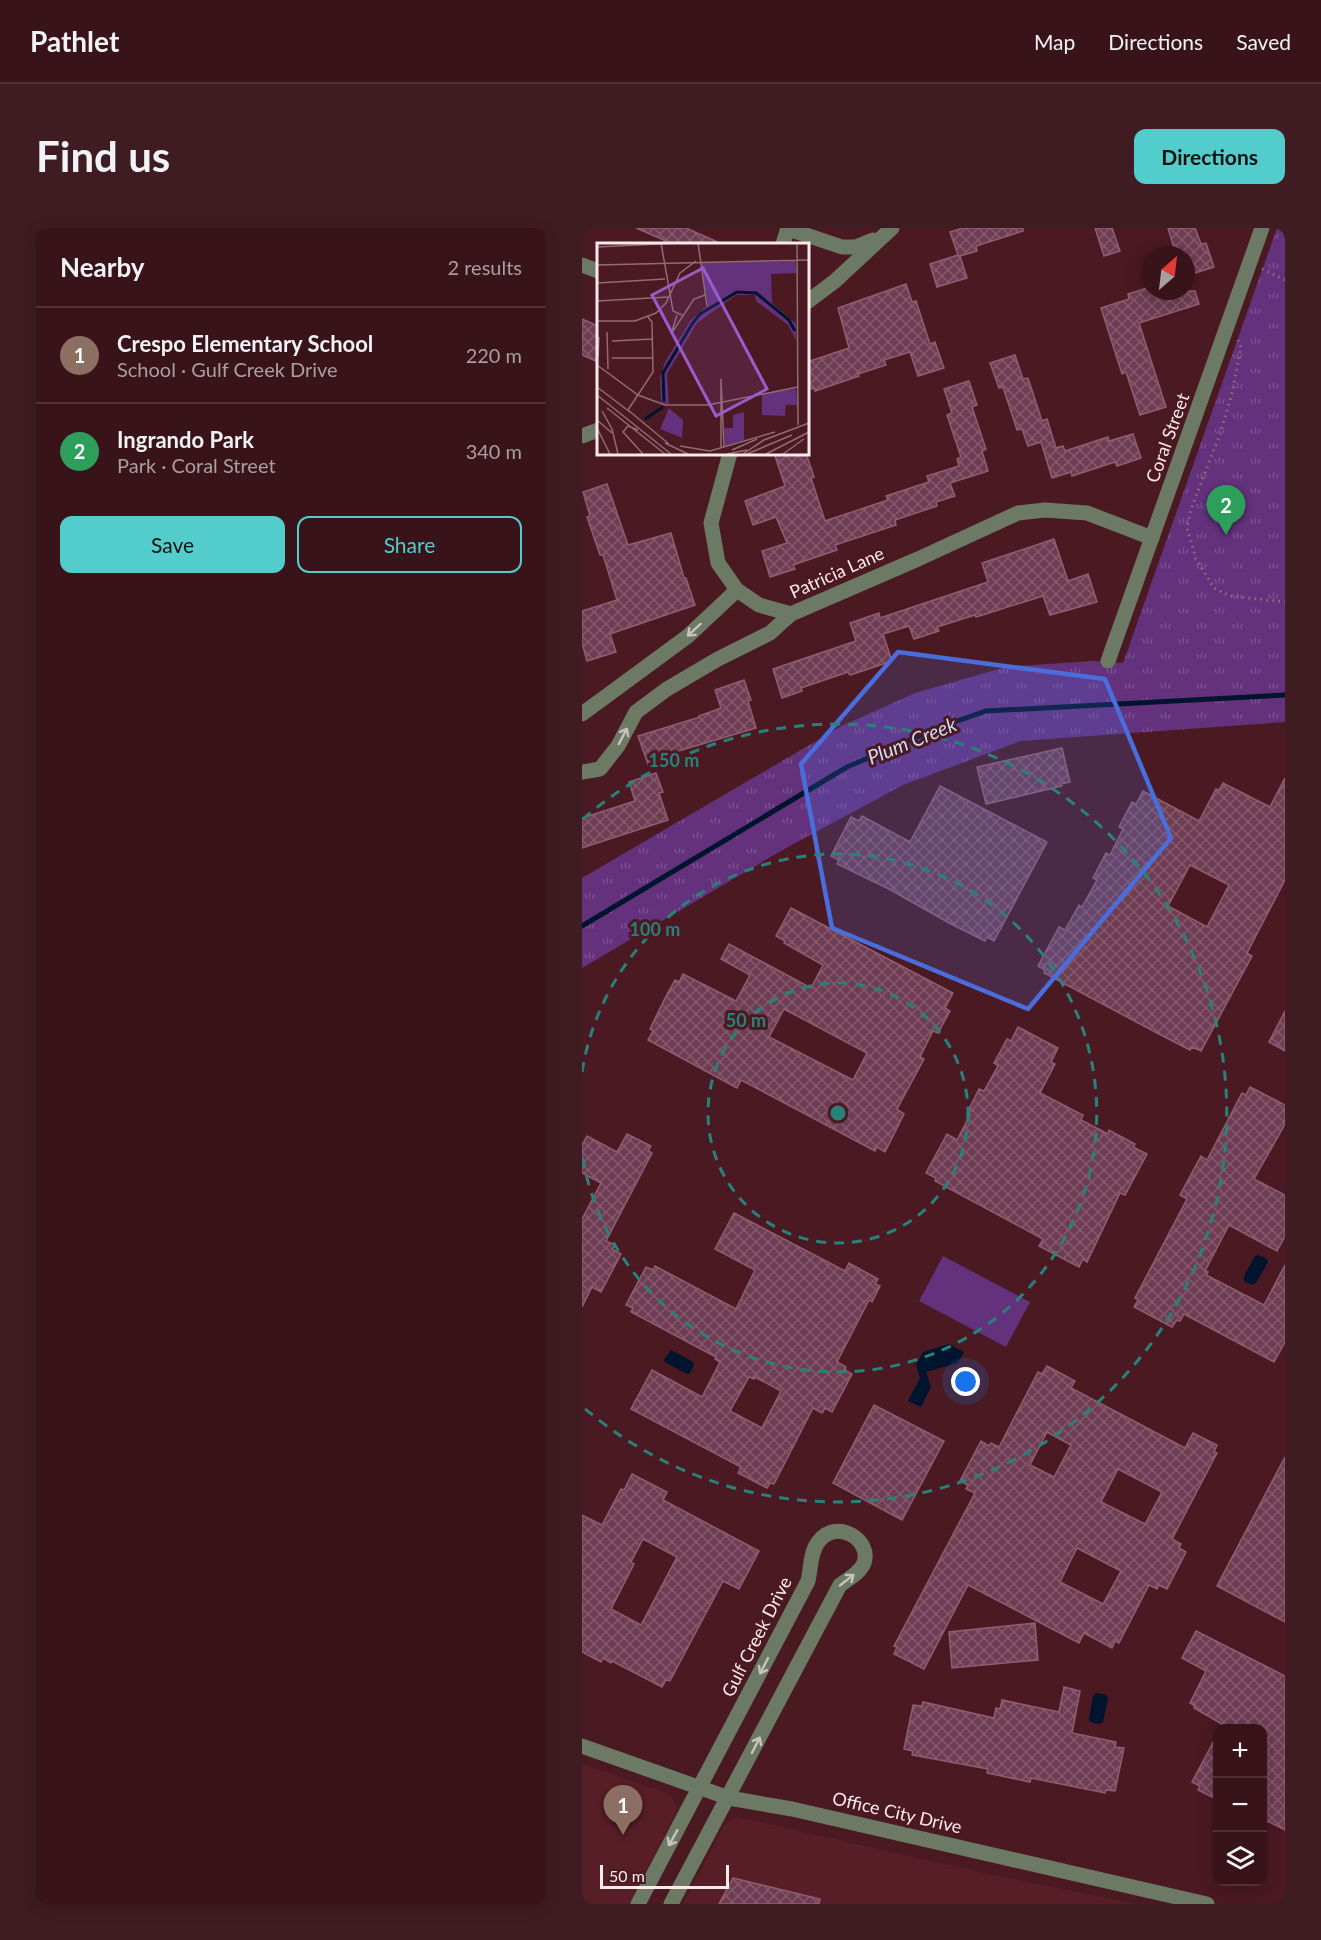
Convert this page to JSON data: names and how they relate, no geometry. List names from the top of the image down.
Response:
{
  "streets": {
    "street": [
      "Coral Street",
      "Patricia Lane",
      "Gulf Creek Drive",
      "Office City Drive"
    ]
  },
  "crossings": [
    ["Coral Street", "Patricia Lane"],
    ["Gulf Creek Drive", "Office City Drive"]
  ],
  "water": ["Plum Creek"],
  "scale_bar": "50 m",
  "north": "top right",
  "page": {
    "header": "Pathlet",
    "nav": ["Map", "Directions", "Saved"],
    "buttons": [
      "Directions",
      ["Save", "Share"]
    ],
    "title": "Find us",
    "heading": ["Nearby", "2 results"],
    "list": [
      {
        "mark": "1",
        "name": "Crespo Elementary School",
        "note": "School · Gulf Creek Drive",
        "value": "220 m"
      },
      {
        "mark": "2",
        "name": "Ingrando Park",
        "note": "Park · Coral Street",
        "value": "340 m"
      }
    ],
    "pins": ["2", "1"],
    "map_buttons": ["+", "−"],
    "scale": "50 m"
  },
  "rings": ["150 m", "100 m", "50 m"]
}
